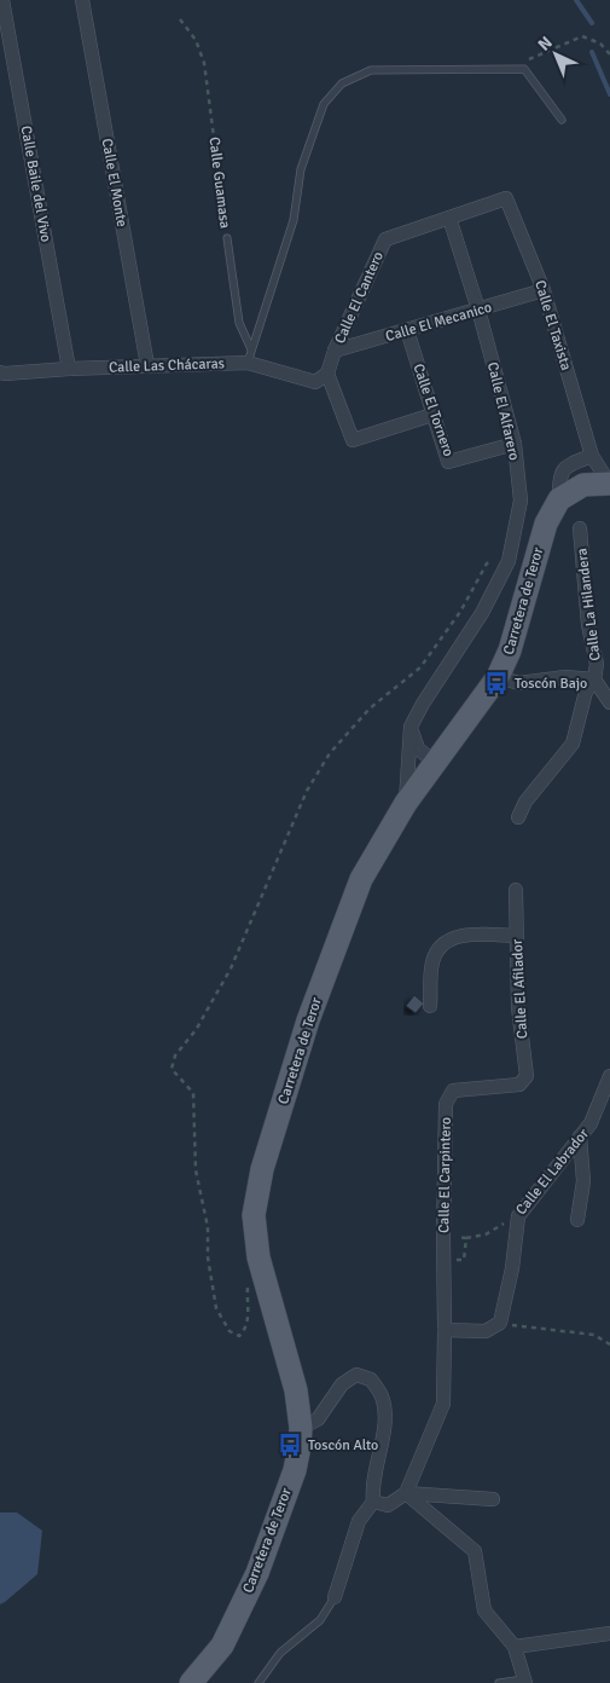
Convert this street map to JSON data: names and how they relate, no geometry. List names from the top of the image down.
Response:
{
  "streets": {
    "main road": ["Carretera de Teror"],
    "street": [
      "Calle El Monte",
      "Calle Baile del Vivo",
      "Calle El Cantero",
      "Calle El Mecanico",
      "Calle El Taxista",
      "Calle Las Chácaras",
      "Calle El Tornero",
      "Calle El Alfarero",
      "Calle La Hilandera",
      "Calle El Afilador",
      "Calle El Labrador",
      "Calle El Carpintero"
    ],
    "lane": ["Calle Guamasa"]
  },
  "crossings": [
    ["Calle El Monte", "Calle Las Chácaras"],
    ["Calle Guamasa", "Calle Las Chácaras"],
    ["Calle Baile del Vivo", "Calle Las Chácaras"],
    ["Calle El Cantero", "Calle El Mecanico"],
    ["Calle El Cantero", "Calle El Taxista"],
    ["Calle El Cantero", "Calle Las Chácaras"],
    ["Calle El Cantero", "Calle El Alfarero"],
    ["Calle El Mecanico", "Calle El Taxista"],
    ["Calle El Mecanico", "Calle El Tornero"],
    ["Calle El Mecanico", "Calle El Alfarero"],
    ["Calle El Tornero", "Calle El Alfarero"],
    ["Calle El Alfarero", "Carretera de Teror"],
    ["Calle El Afilador", "Calle El Carpintero"]
  ],
  "places": {
    "bus stop": ["Toscón Bajo", "Toscón Alto"]
  },
  "north": "top left"
}
